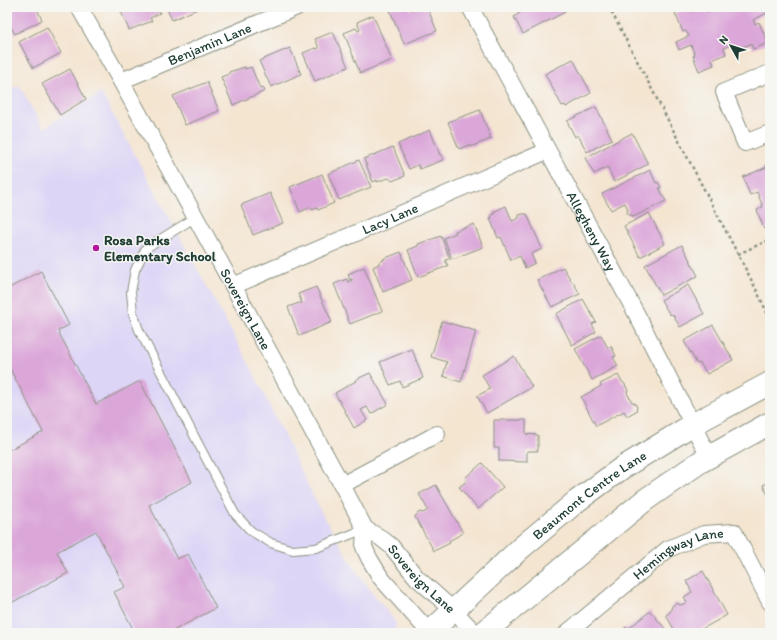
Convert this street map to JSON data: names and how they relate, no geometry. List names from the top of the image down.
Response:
{
  "streets": {
    "street": [
      "Benjamin Lane",
      "Lacy Lane",
      "Allegheny Way",
      "Sovereign Lane",
      "Beaumont Centre Lane",
      "Hemingway Lane"
    ]
  },
  "crossings": [
    ["Benjamin Lane", "Sovereign Lane"],
    ["Lacy Lane", "Allegheny Way"],
    ["Lacy Lane", "Sovereign Lane"],
    ["Allegheny Way", "Beaumont Centre Lane"],
    ["Sovereign Lane", "Beaumont Centre Lane"]
  ],
  "places": ["Rosa Parks Elementary School"],
  "north": "top left"
}
